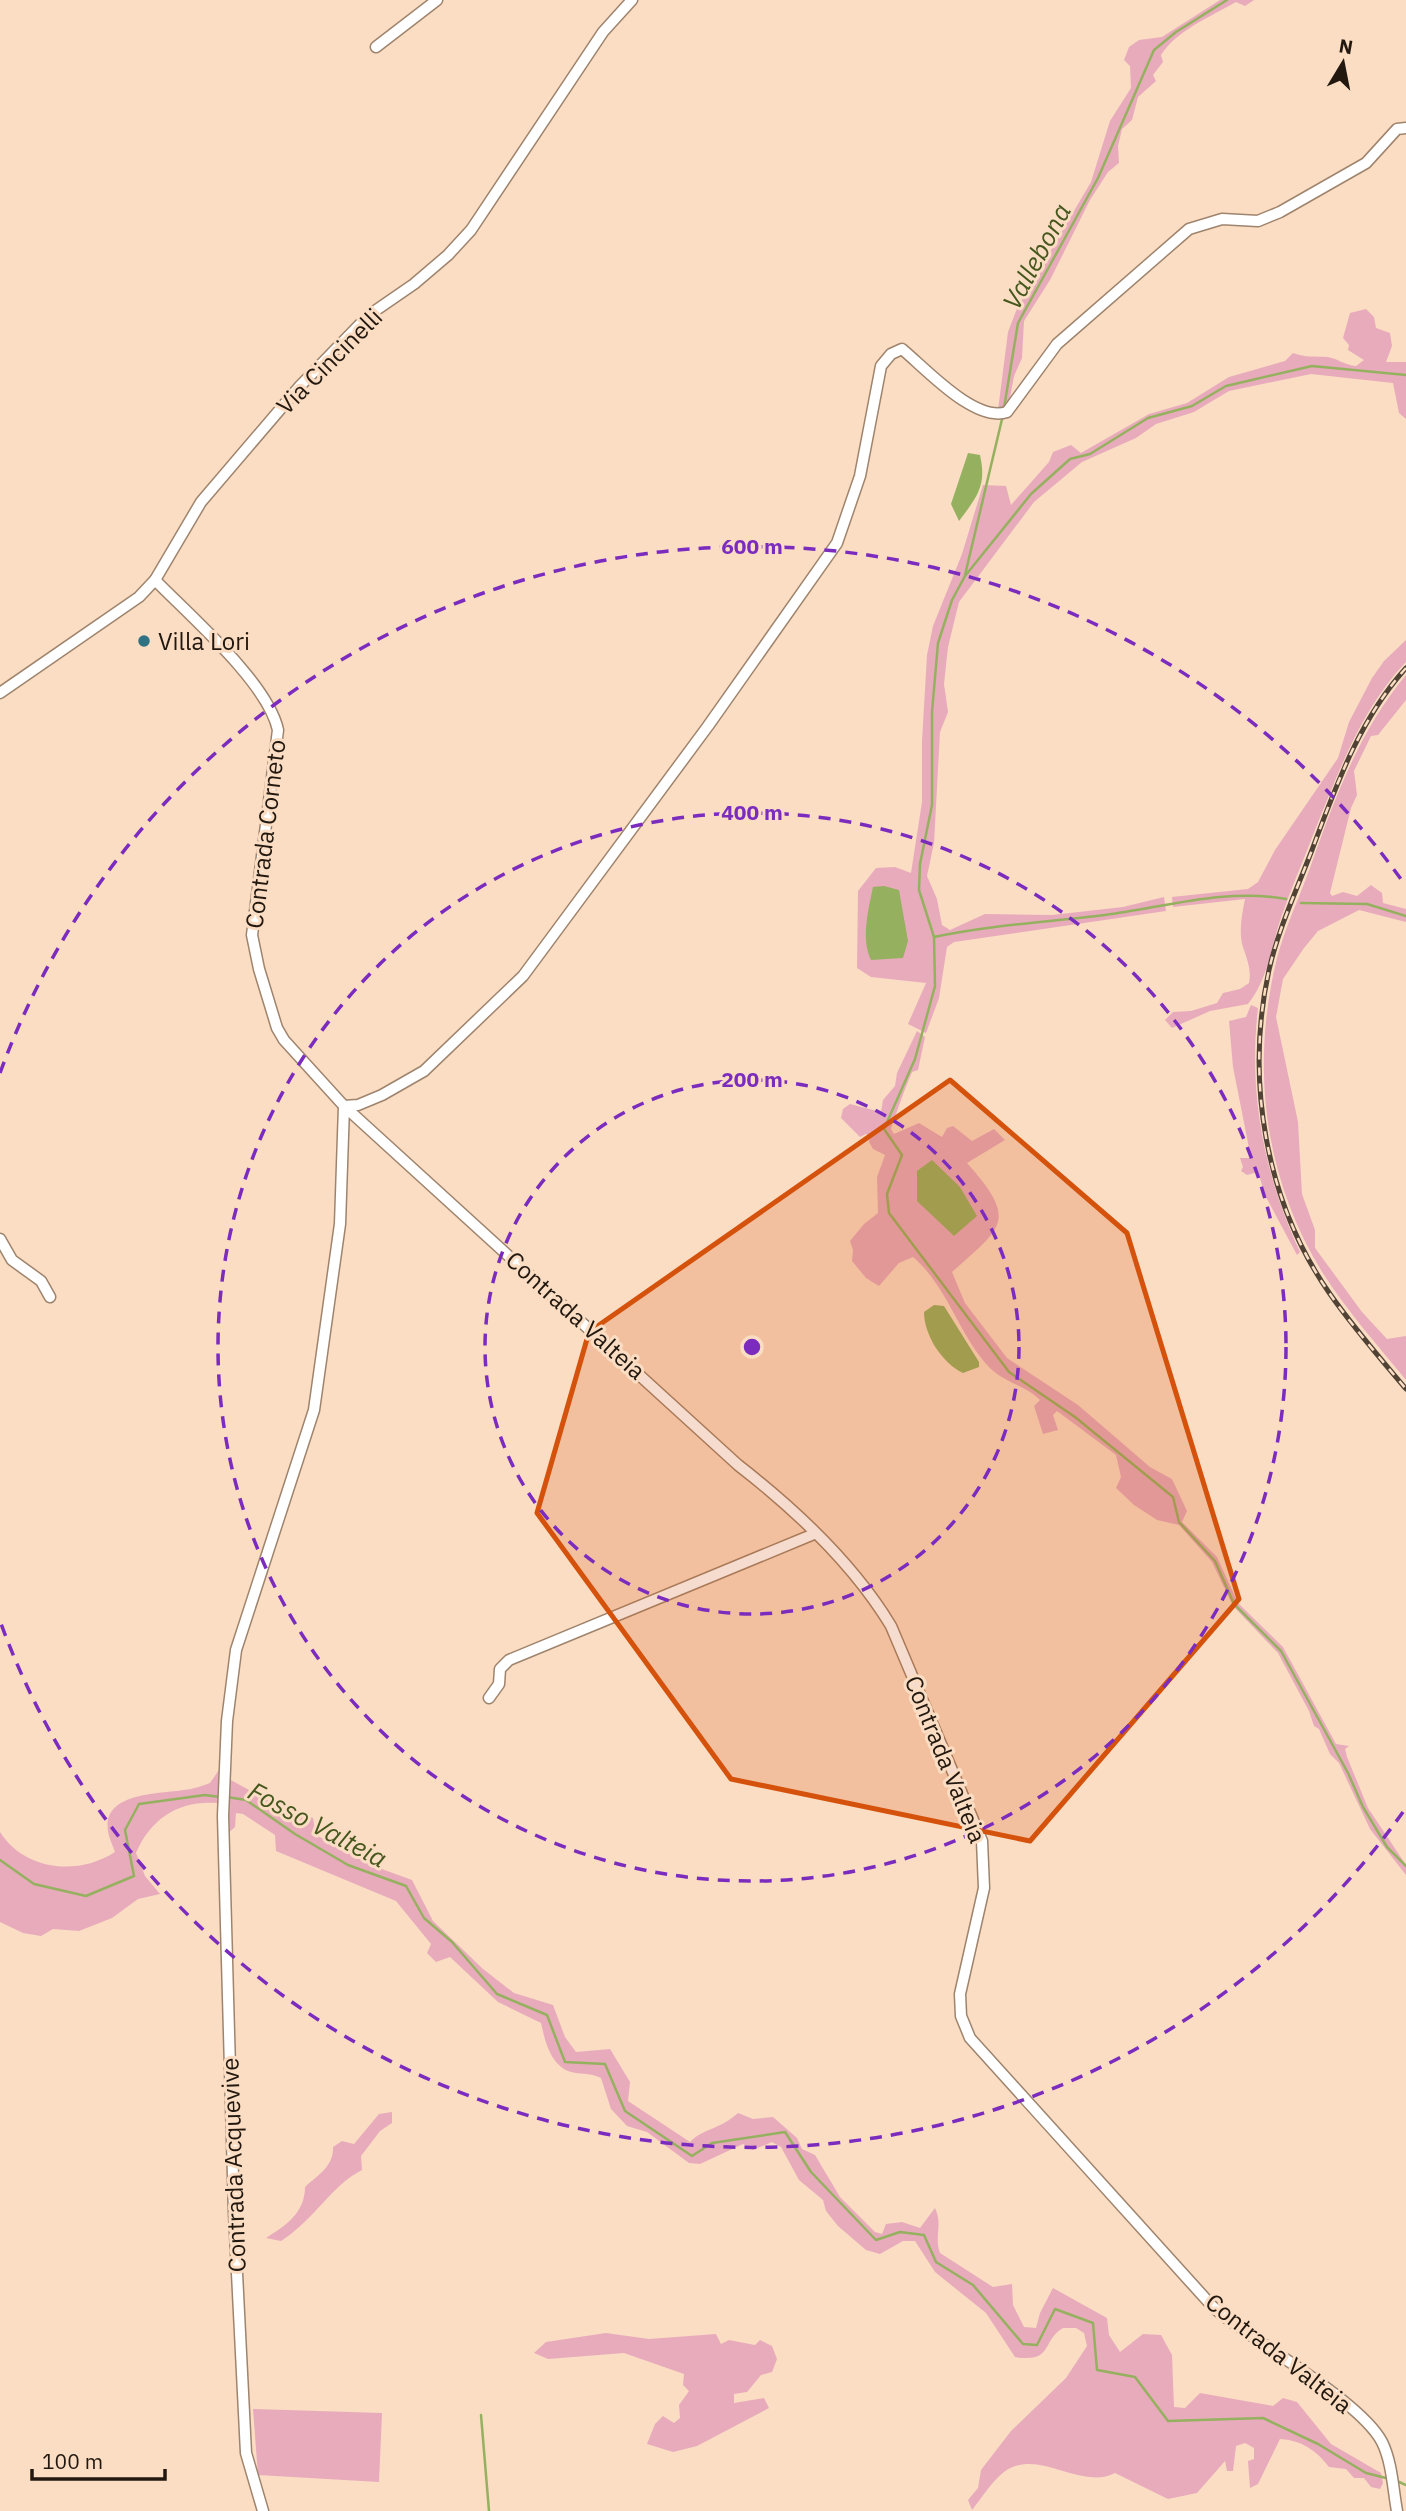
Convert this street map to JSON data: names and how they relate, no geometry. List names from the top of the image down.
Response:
{
  "streets": {
    "street": [
      "Via Cincinelli",
      "Contrada Corneto",
      "Contrada Valteia",
      "Contrada Acquevive"
    ]
  },
  "crossings": [
    ["Via Cincinelli", "Contrada Corneto"],
    ["Contrada Corneto", "Contrada Valteia"],
    ["Contrada Corneto", "Contrada Acquevive"],
    ["Contrada Valteia", "Contrada Acquevive"]
  ],
  "water": ["Vallebona", "Fosso Valteia"],
  "places": ["Villa Lori"],
  "scale_bar": "100 m",
  "north": "top",
  "rings": ["600 m", "400 m", "200 m"]
}
